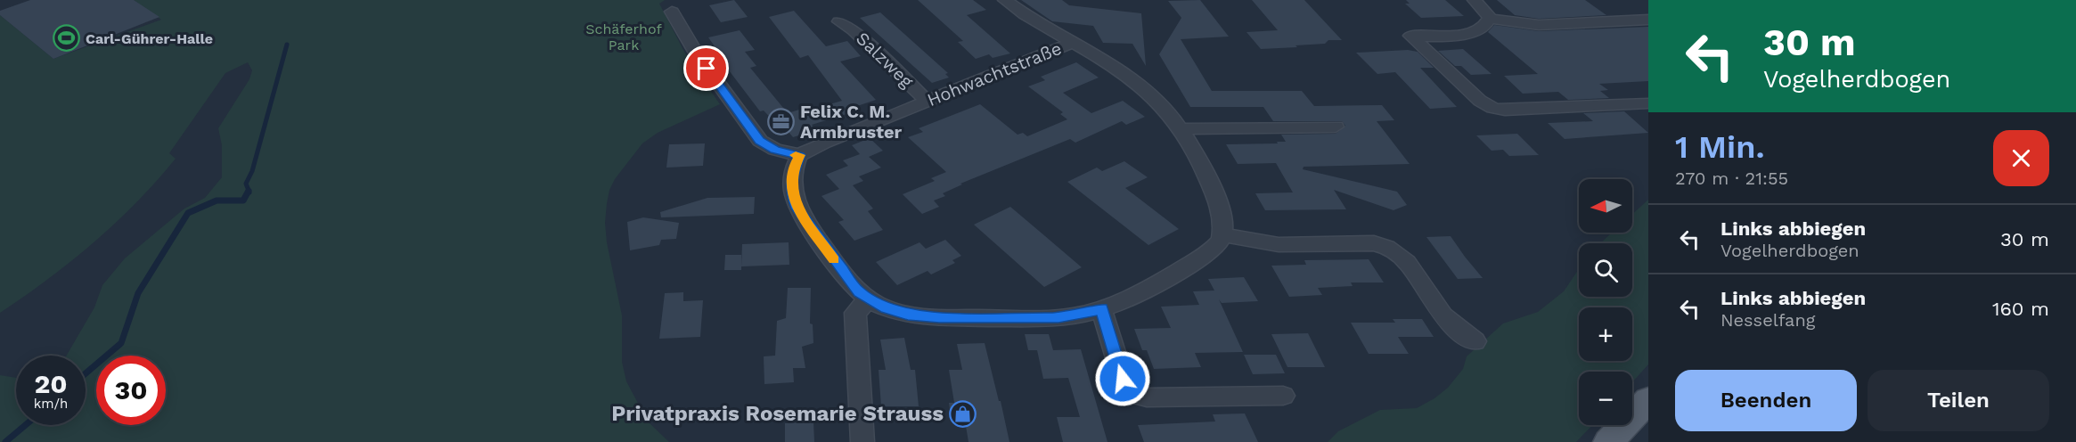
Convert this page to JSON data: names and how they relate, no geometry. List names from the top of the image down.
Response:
{
  "streets": {
    "street": ["Salzweg", "Hohwachtstraße"]
  },
  "crossings": [
    ["Salzweg", "Hohwachtstraße"]
  ],
  "parks": ["Schäferhof Park"],
  "places": {
    "sports": ["Carl-Gührer-Halle"],
    "office": ["Felix C. M. Armbruster"],
    "shop": ["Privatpraxis Rosemarie Strauss"]
  },
  "north": "left",
  "page": {
    "turn": ["30 m", "Vogelherdbogen"],
    "heading": ["1 Min.", "270 m · 21:55"],
    "map_buttons": ["+", "−"],
    "list": [
      {
        "name": "Links abbiegen",
        "note": "Vogelherdbogen",
        "value": "30 m"
      },
      {
        "name": "Links abbiegen",
        "note": "Nesselfang",
        "value": "160 m"
      }
    ],
    "speed": "20 km/h",
    "limit": "30",
    "buttons": ["Beenden", "Teilen"]
  }
}
